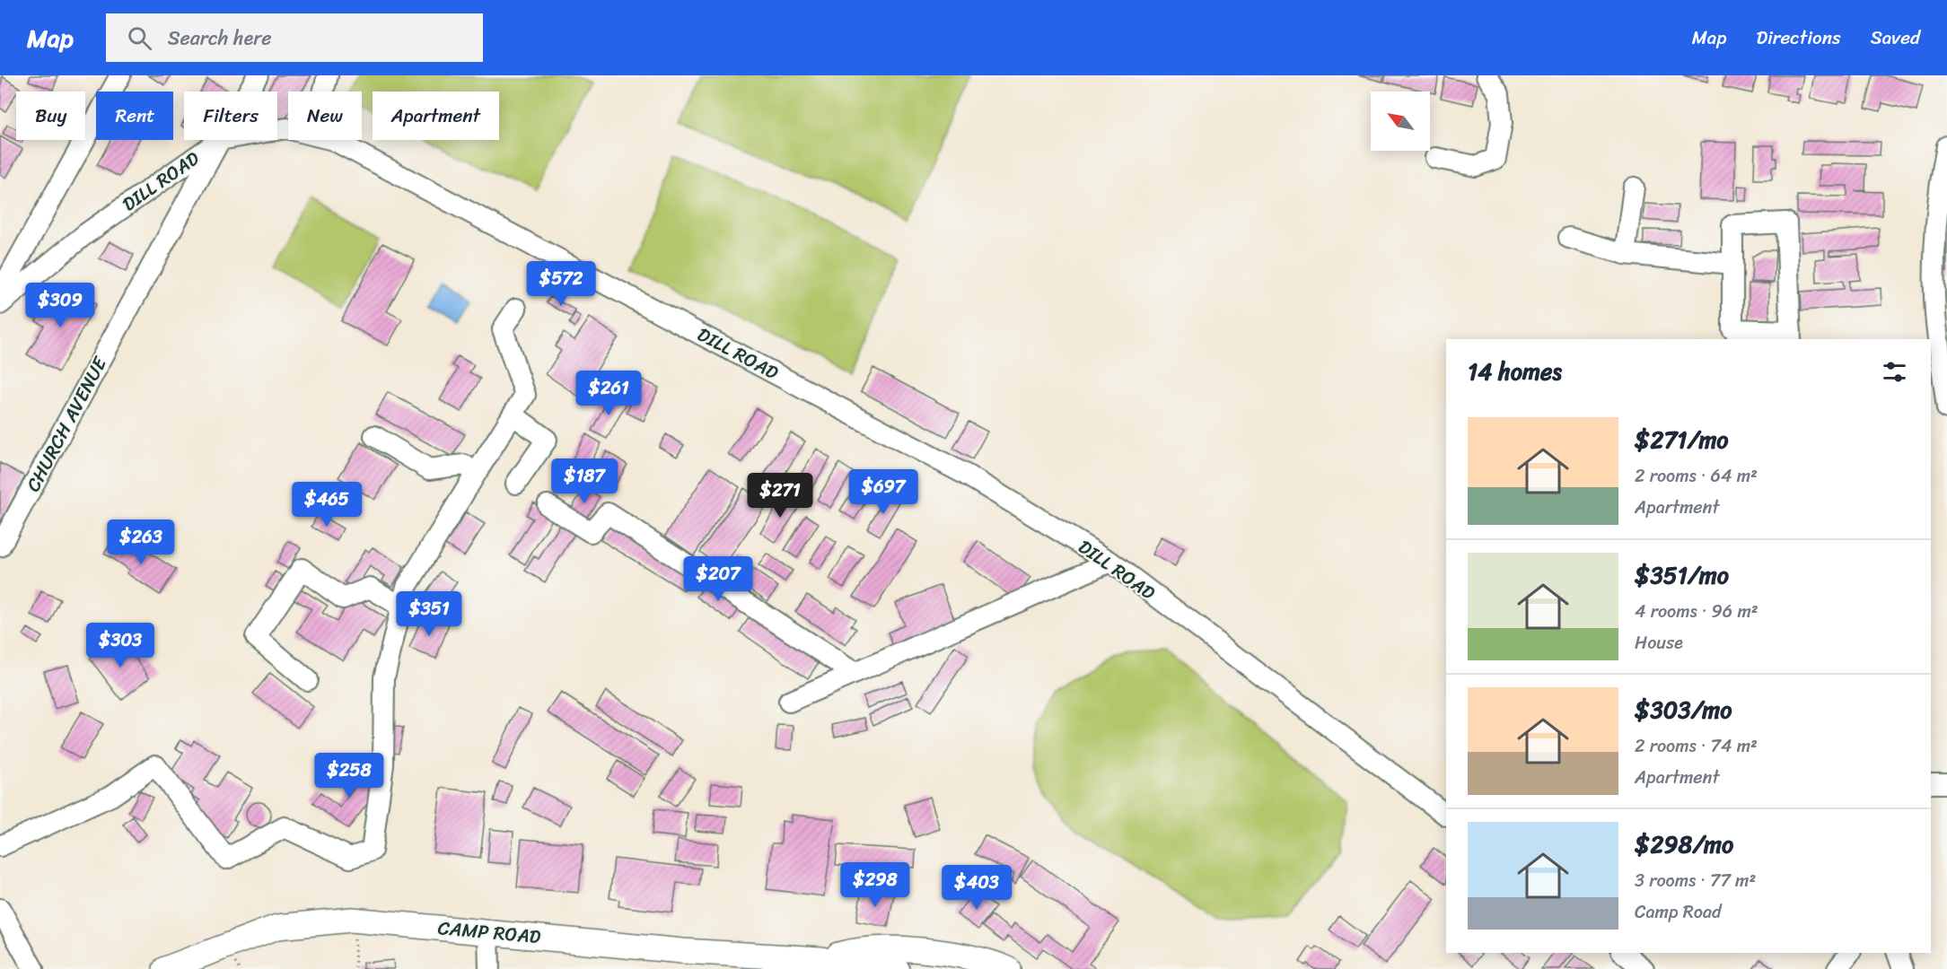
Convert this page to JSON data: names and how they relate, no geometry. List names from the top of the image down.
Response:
{
  "streets": {
    "main road": ["CAMP ROAD"],
    "street": ["DILL ROAD", "CHURCH AVENUE"]
  },
  "crossings": [
    ["DILL ROAD", "CHURCH AVENUE"]
  ],
  "north": "top left",
  "page": {
    "header": "Map",
    "search": "Search here",
    "nav": ["Map", "Directions", "Saved"],
    "chip": [
      "Buy",
      "Rent",
      "Filters",
      "New",
      "Apartment"
    ],
    "price": [
      "$572",
      "$309",
      "$261",
      "$187",
      "$697",
      "$271",
      "$465",
      "$263",
      "$207",
      "$351",
      "$303",
      "$258",
      "$298",
      "$403"
    ],
    "heading": "14 homes",
    "list": [
      {
        "name": "$271/mo",
        "note": "2 rooms · 64 m² · Apartment"
      },
      {
        "name": "$351/mo",
        "note": "4 rooms · 96 m² · House"
      },
      {
        "name": "$303/mo",
        "note": "2 rooms · 74 m² · Apartment"
      },
      {
        "name": "$298/mo",
        "note": "3 rooms · 77 m² · Camp Road"
      }
    ]
  }
}
